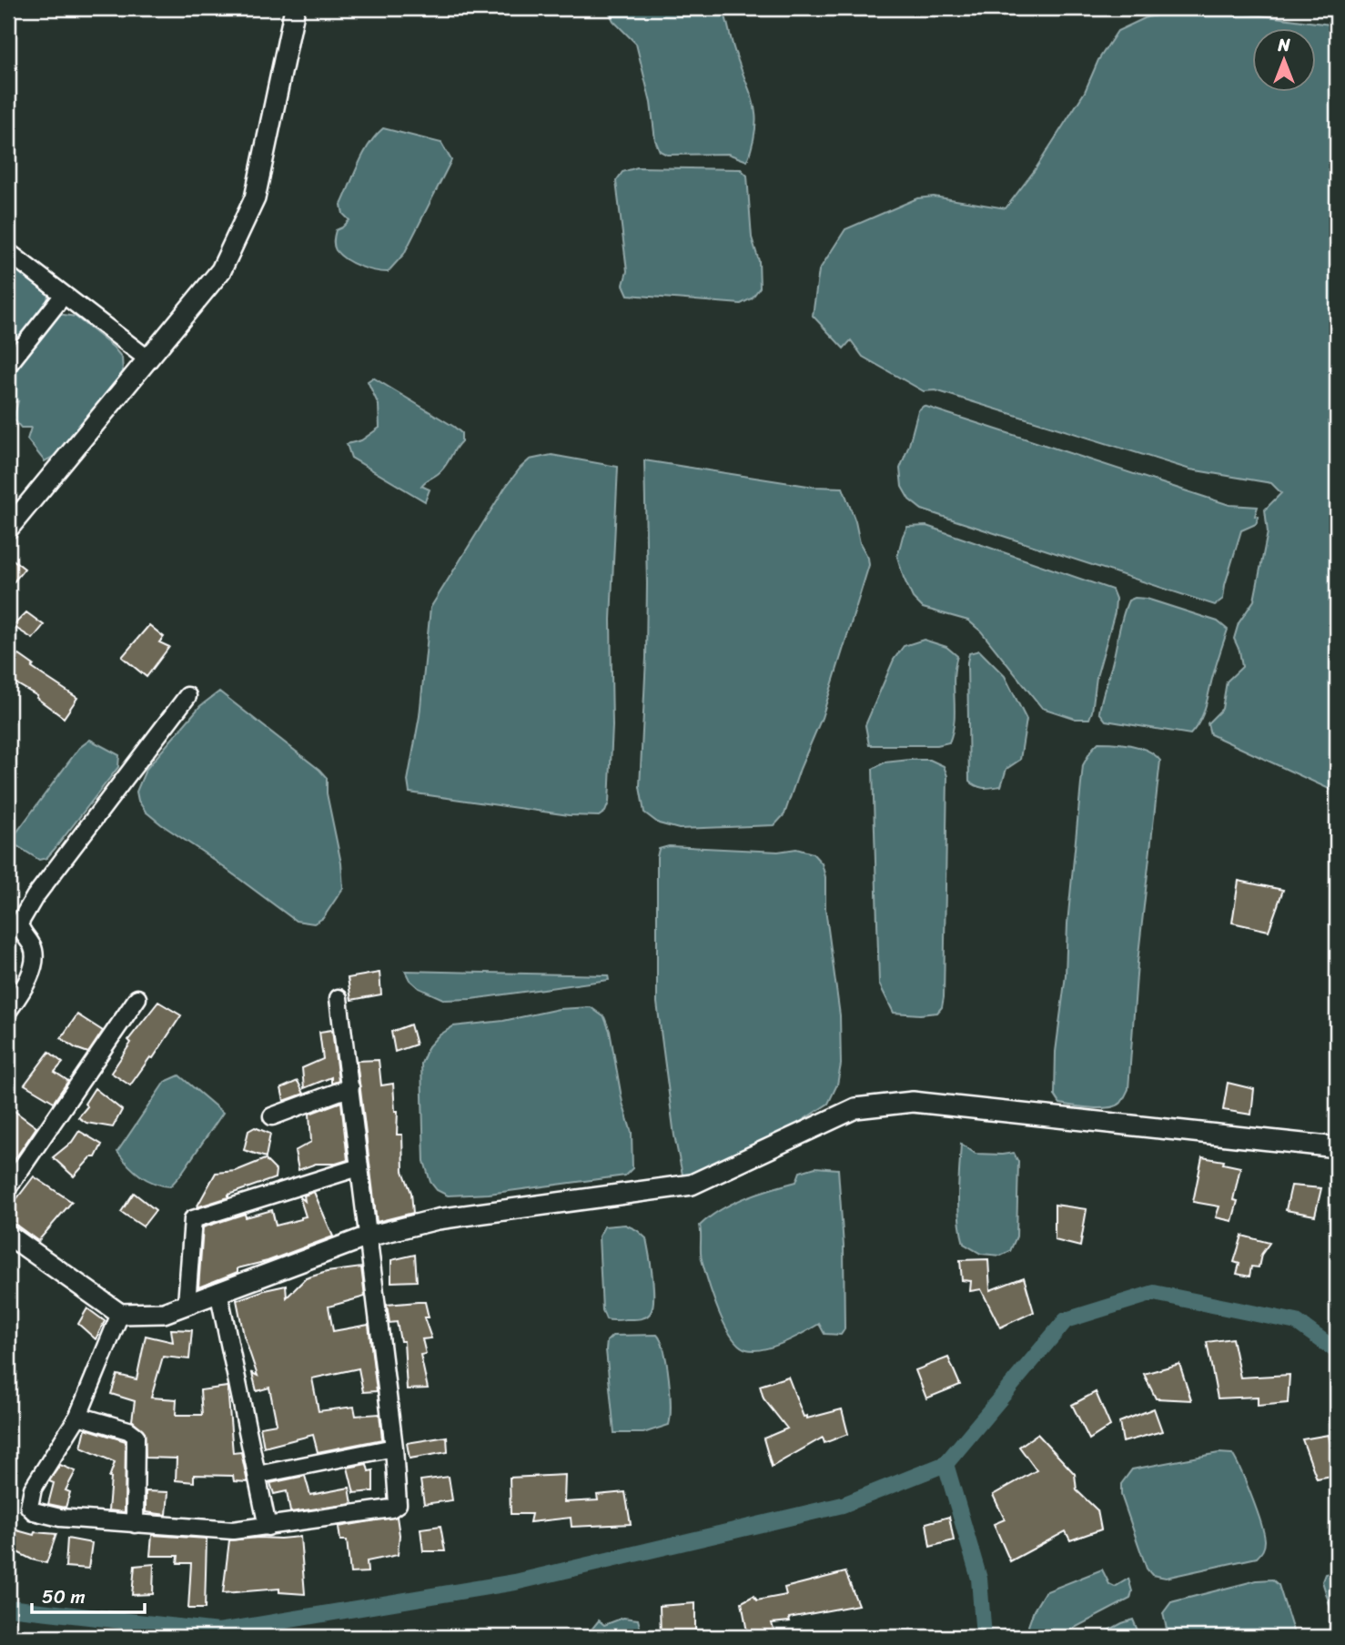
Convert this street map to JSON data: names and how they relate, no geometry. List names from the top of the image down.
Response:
{
  "scale_bar": "50 m",
  "north": "top"
}
